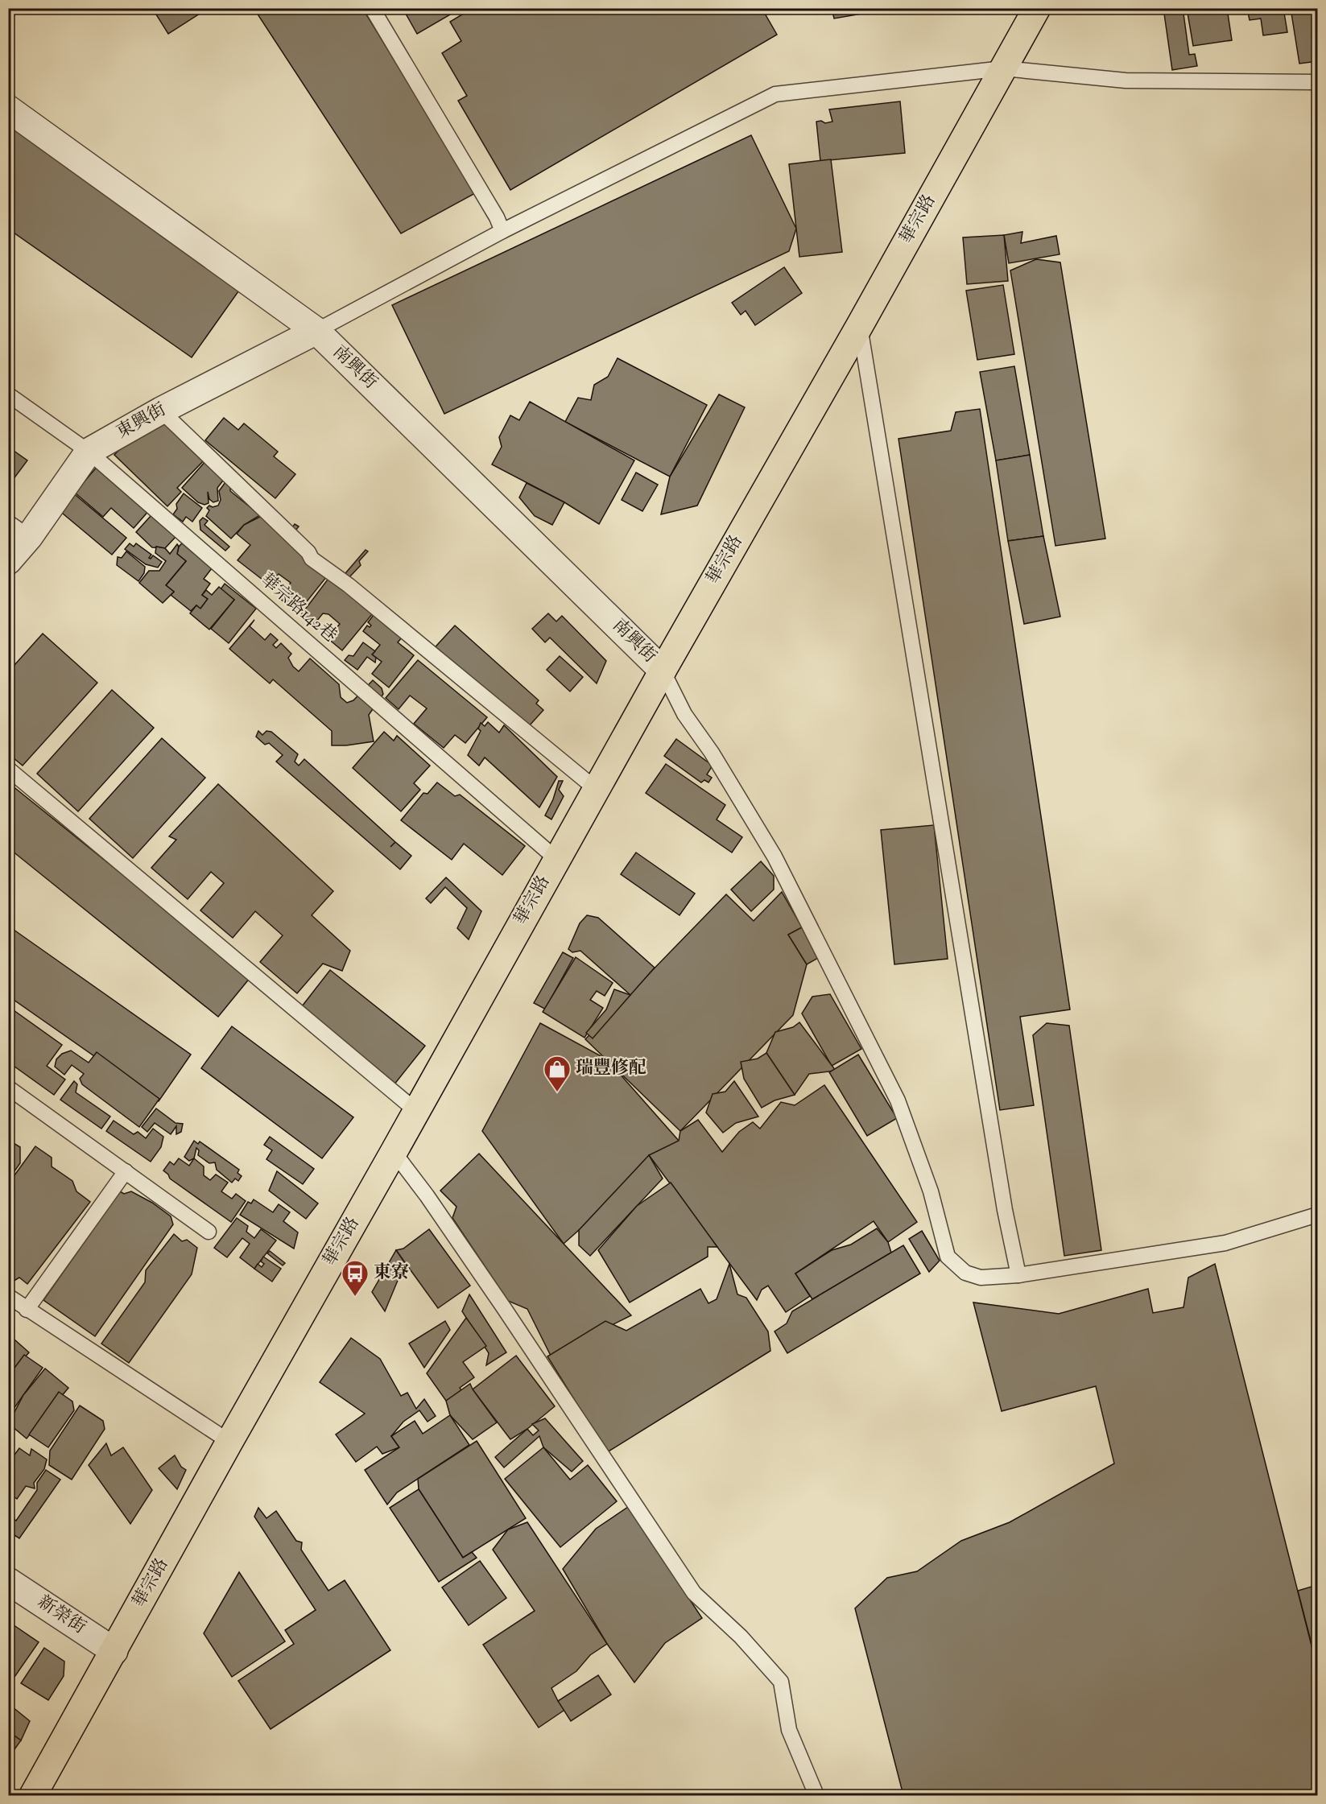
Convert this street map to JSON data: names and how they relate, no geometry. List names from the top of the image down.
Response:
{
  "streets": {
    "main road": ["華宗路"],
    "street": ["南興街", "東興街", "新榮街"],
    "lane": ["華宗路142巷"]
  },
  "crossings": [
    ["華宗路", "南興街"],
    ["華宗路", "華宗路142巷"],
    ["華宗路", "新榮街"],
    ["南興街", "東興街"],
    ["東興街", "華宗路142巷"]
  ],
  "places": {
    "shop": ["瑞豐修配"],
    "bus stop": ["東寮"]
  }
}
